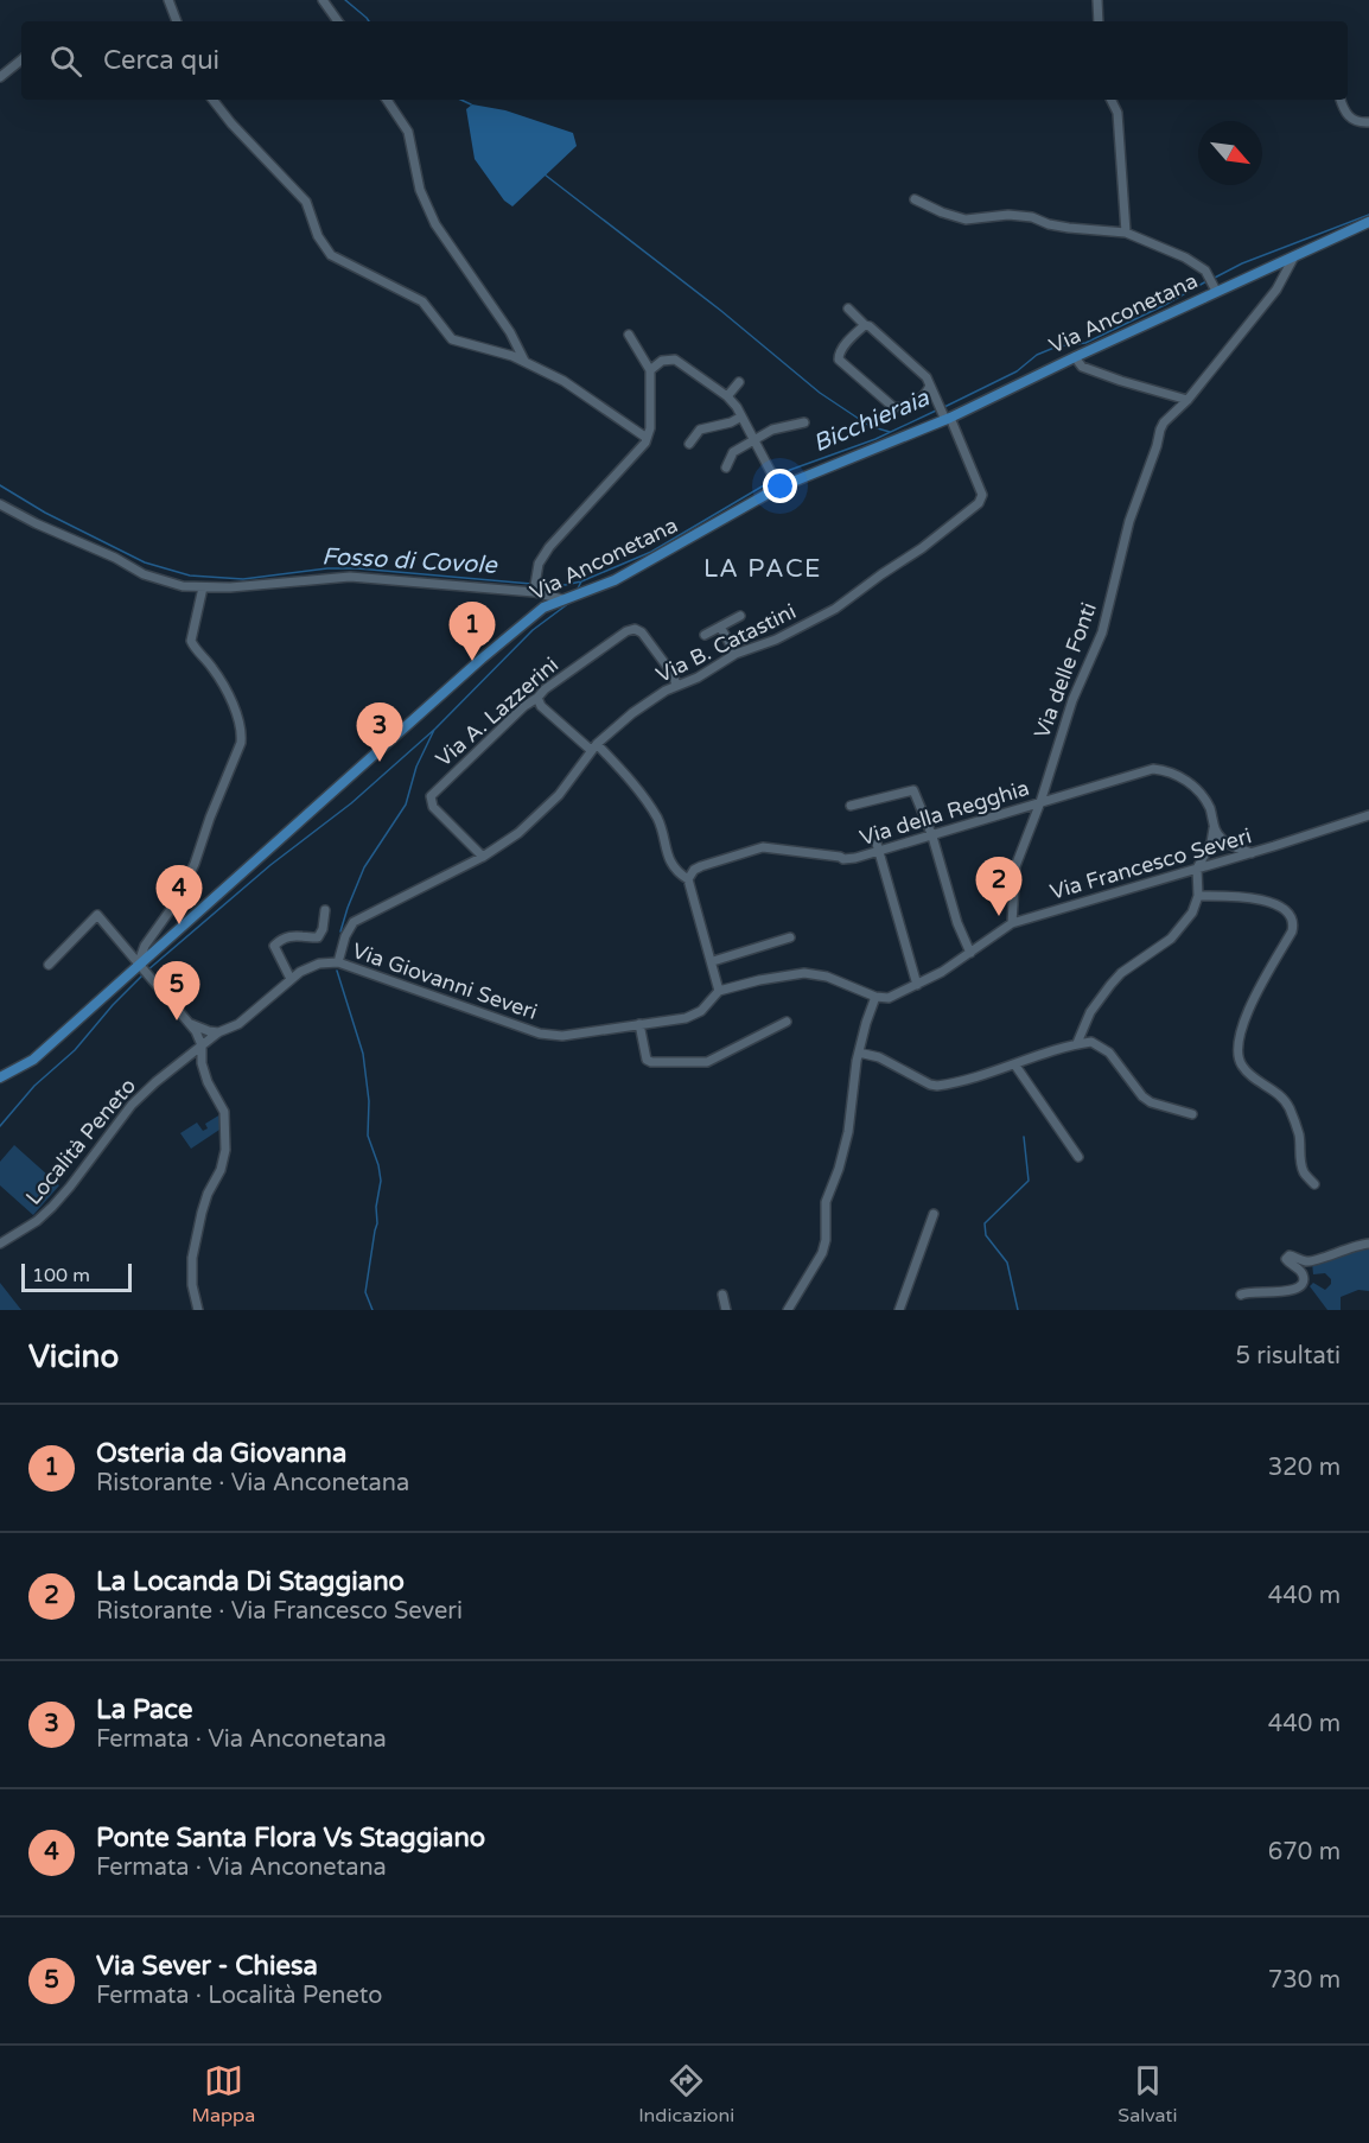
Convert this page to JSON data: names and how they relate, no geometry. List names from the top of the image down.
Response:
{
  "streets": {
    "main road": ["Via Anconetana"],
    "street": [
      "Via B. Catastini",
      "Via delle Fonti",
      "Via A. Lazzerini",
      "Via della Regghia",
      "Via Francesco Severi",
      "Via Giovanni Severi",
      "Località Peneto"
    ]
  },
  "crossings": [
    ["Via Anconetana", "Via B. Catastini"],
    ["Via Anconetana", "Via delle Fonti"],
    ["Via B. Catastini", "Via A. Lazzerini"],
    ["Via B. Catastini", "Via Giovanni Severi"],
    ["Via delle Fonti", "Via della Regghia"],
    ["Via delle Fonti", "Via Francesco Severi"],
    ["Via della Regghia", "Via Francesco Severi"],
    ["Via Francesco Severi", "Via Giovanni Severi"],
    ["Via Giovanni Severi", "Località Peneto"]
  ],
  "districts": ["LA PACE"],
  "water": ["Bicchieraia", "Fosso di Covole"],
  "scale_bar": "100 m",
  "north": "bottom right",
  "page": {
    "search": "Cerca qui",
    "pins": [
      "1",
      "3",
      "2",
      "4",
      "5"
    ],
    "scale": "100 m",
    "heading": ["Vicino", "5 risultati"],
    "list": [
      {
        "mark": "1",
        "name": "Osteria da Giovanna",
        "note": "Ristorante · Via Anconetana",
        "value": "320 m"
      },
      {
        "mark": "2",
        "name": "La Locanda Di Staggiano",
        "note": "Ristorante · Via Francesco Severi",
        "value": "440 m"
      },
      {
        "mark": "3",
        "name": "La Pace",
        "note": "Fermata · Via Anconetana",
        "value": "440 m"
      },
      {
        "mark": "4",
        "name": "Ponte Santa Flora Vs Staggiano",
        "note": "Fermata · Via Anconetana",
        "value": "670 m"
      },
      {
        "mark": "5",
        "name": "Via Sever - Chiesa",
        "note": "Fermata · Località Peneto",
        "value": "730 m"
      }
    ],
    "nav": ["Mappa", "Indicazioni", "Salvati"]
  }
}
